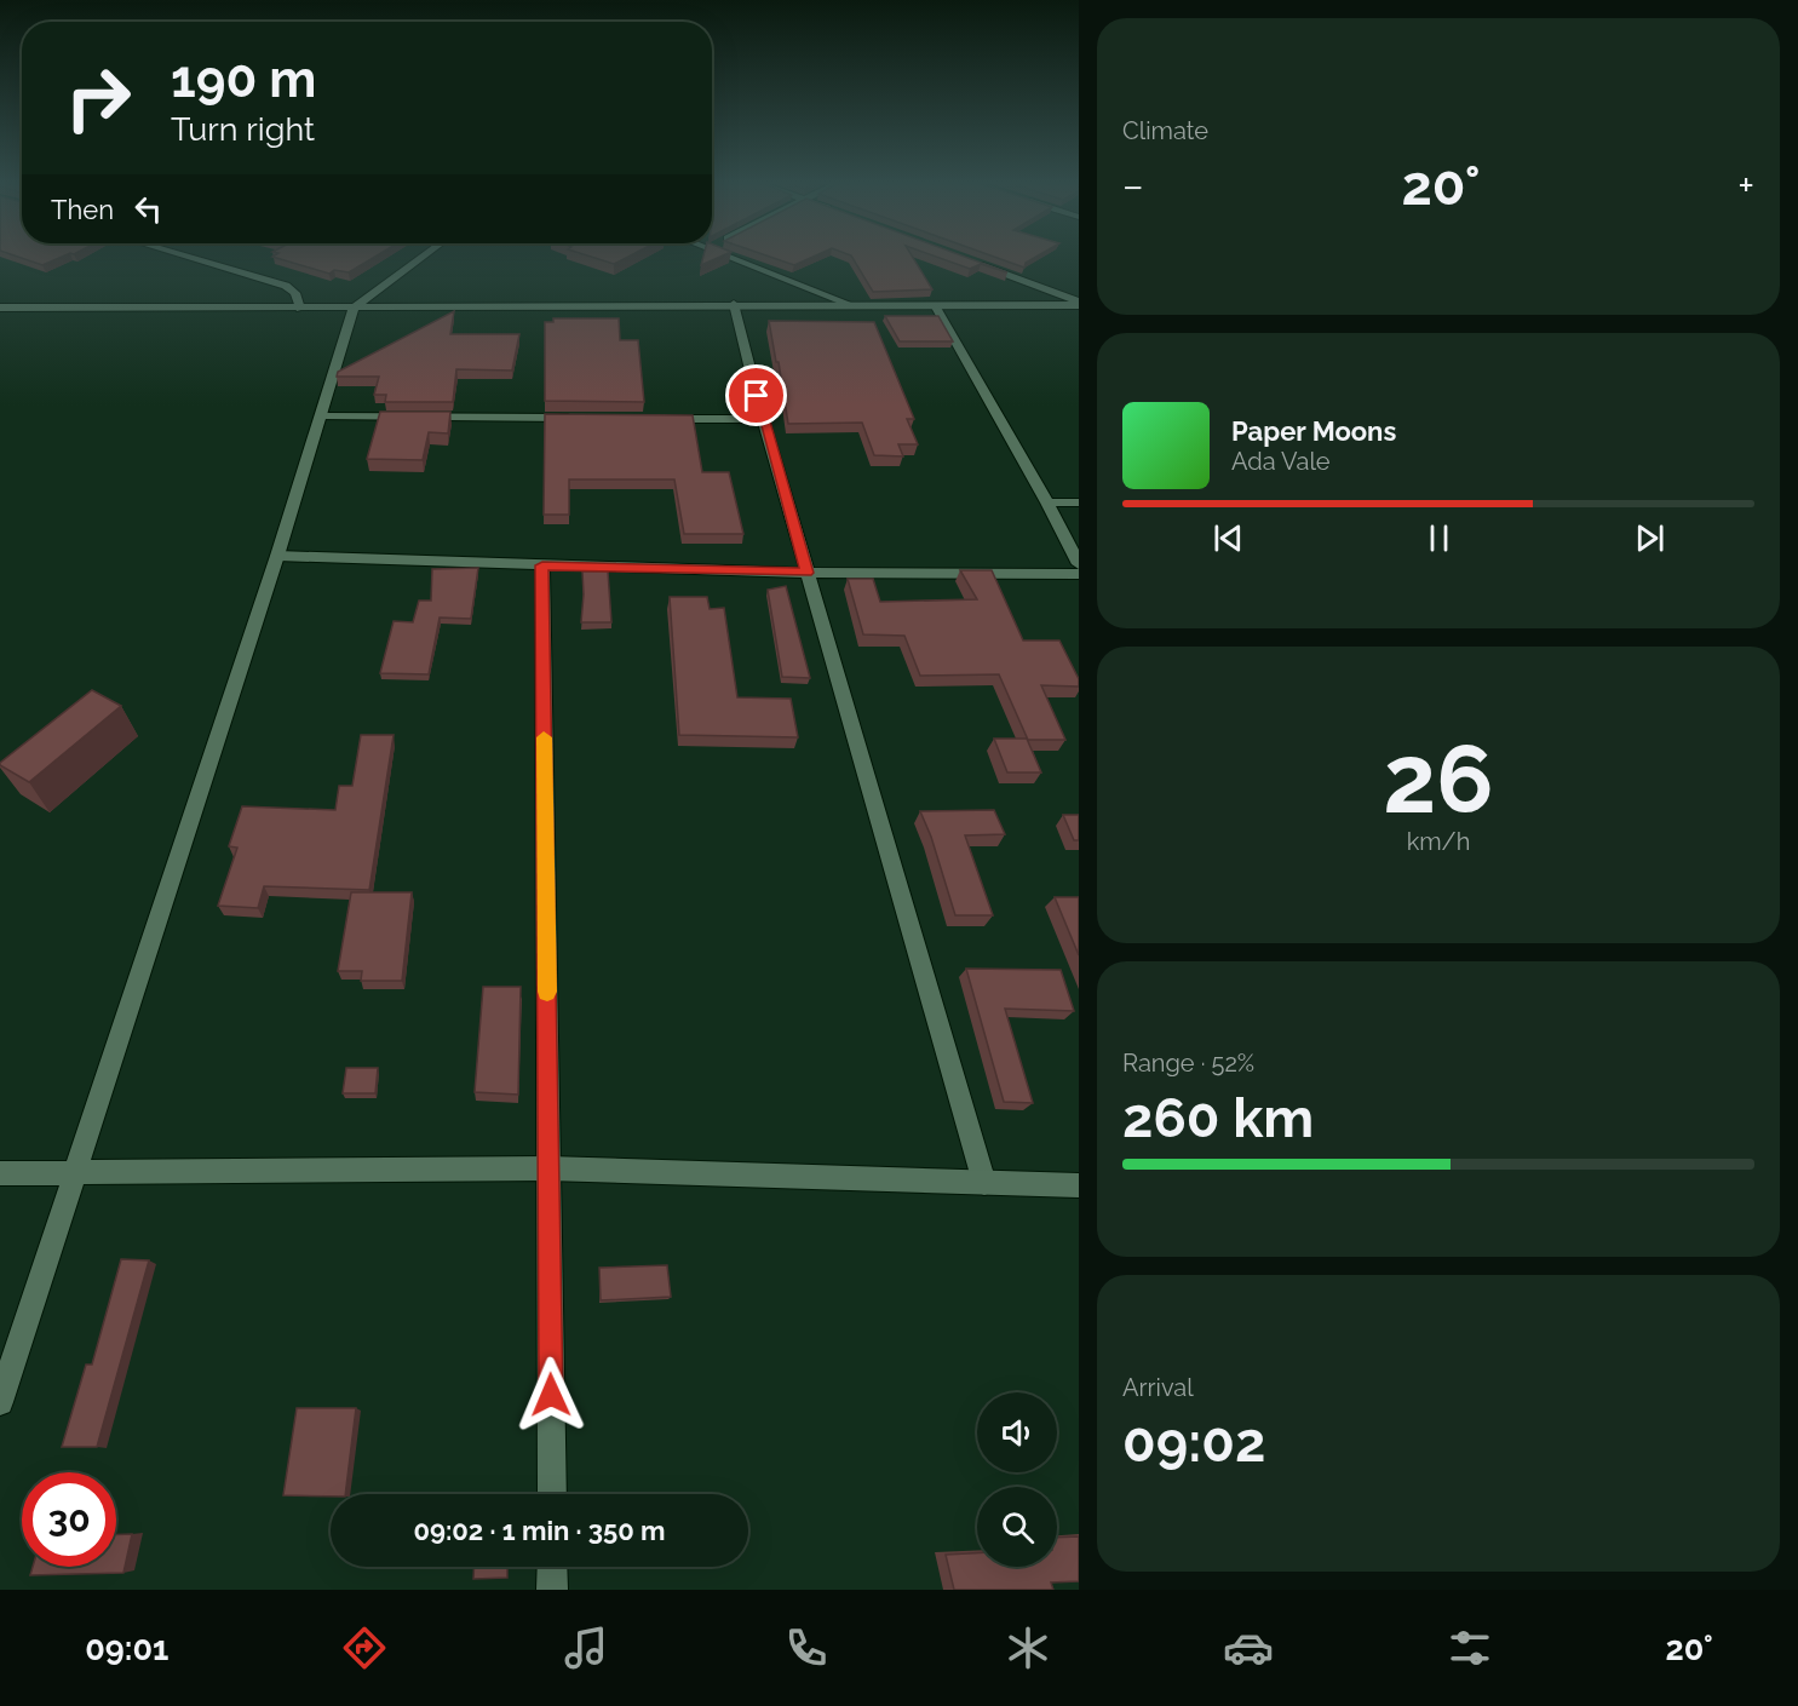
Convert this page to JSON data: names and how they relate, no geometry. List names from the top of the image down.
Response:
{
  "page": {
    "tile": [
      "Climate",
      ["26", "km/h"],
      ["Range · 52%", "260 km"],
      ["Arrival", "09:02"]
    ],
    "turn": ["190 m", "Turn right"],
    "heat": ["−", "20°", "+"],
    "then": "Then",
    "song": ["Paper Moons", "Ada Vale"],
    "limit": "30",
    "trip": "09:02 · 1 min · 350 m",
    "tabs": ["09:01", "20°"]
  }
}
